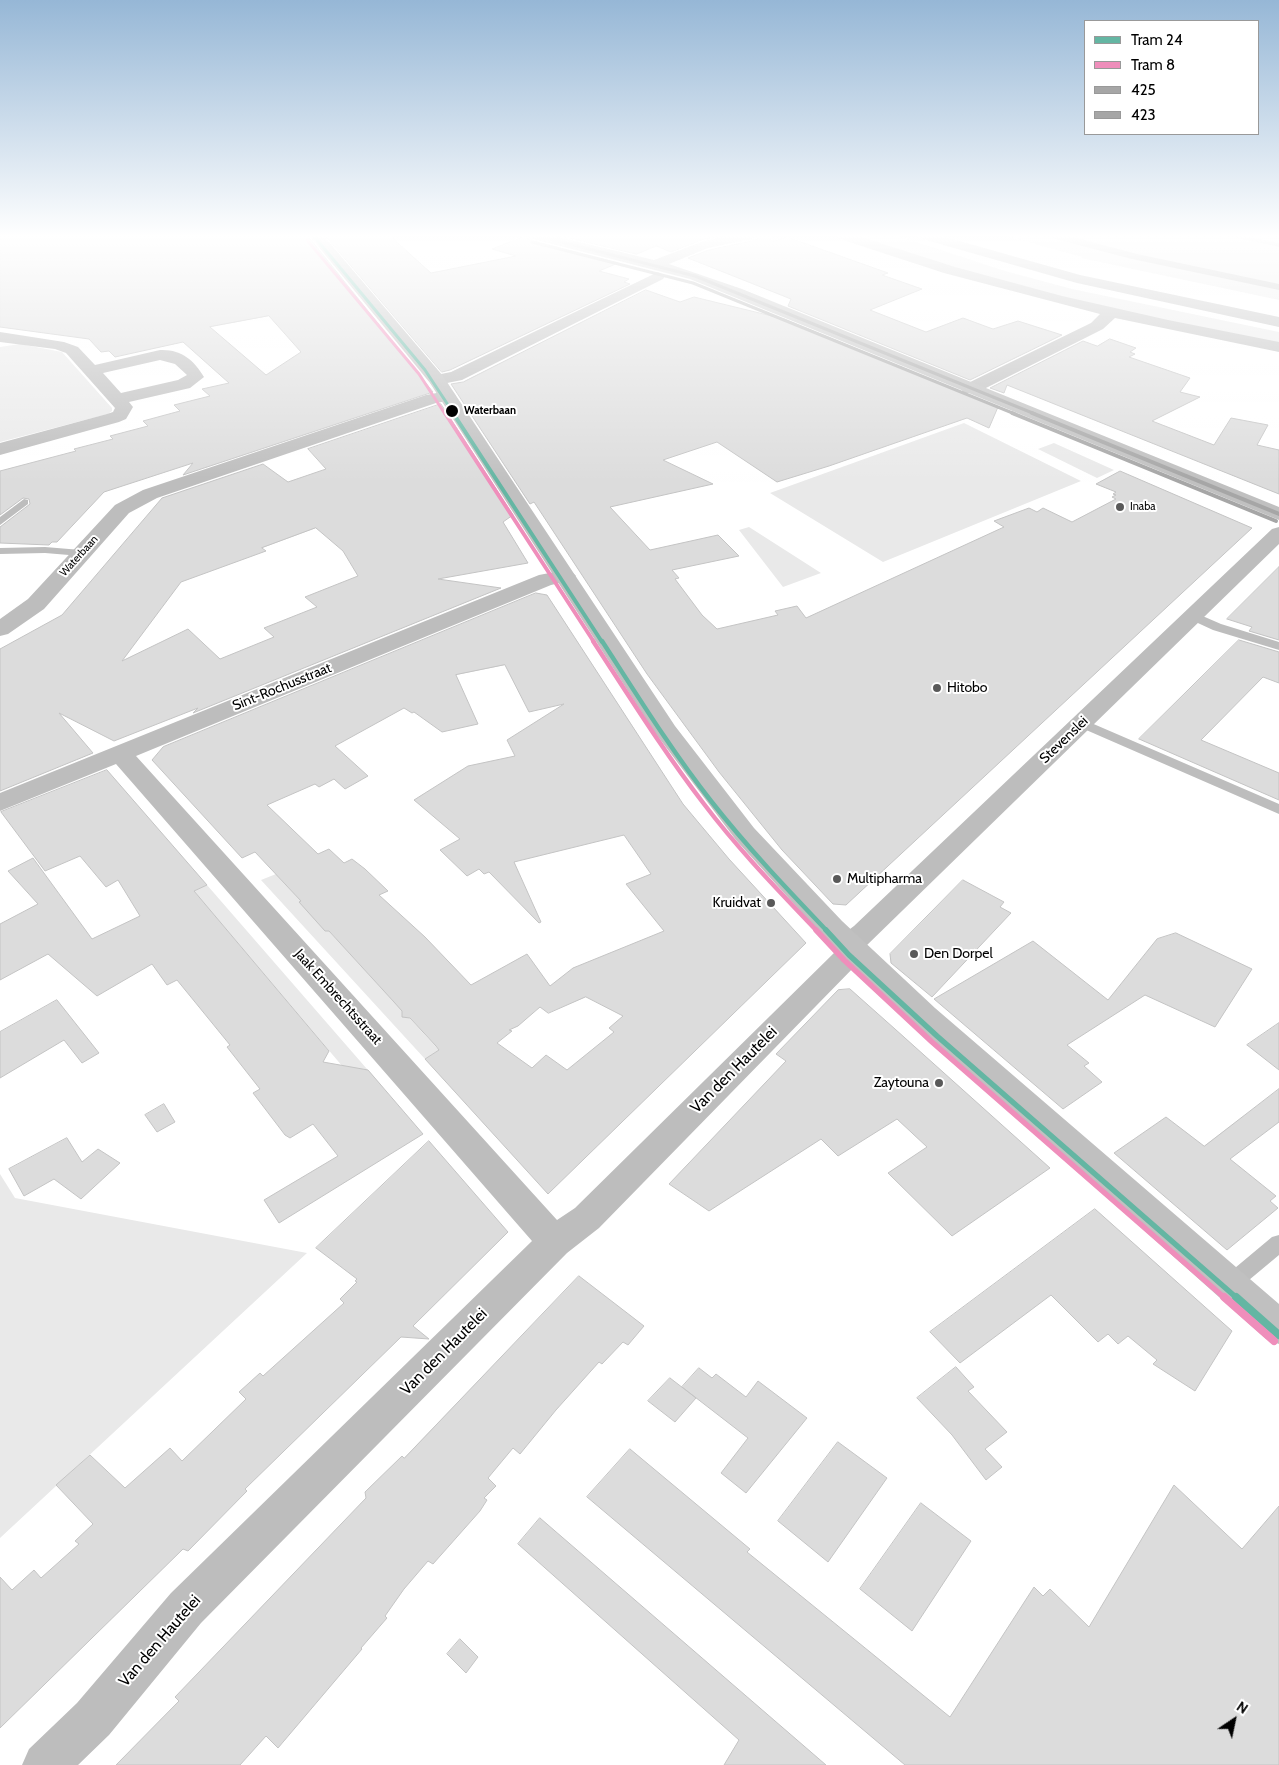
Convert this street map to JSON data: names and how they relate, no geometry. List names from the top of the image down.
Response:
{
  "streets": {
    "main road": [
      "Waterbaan",
      "Sint-Rochusstraat",
      "Stevenslei",
      "Jaak Embrechtsstraat",
      "Van den Hautelei"
    ]
  },
  "crossings": [
    ["Sint-Rochusstraat", "Jaak Embrechtsstraat"],
    ["Stevenslei", "Van den Hautelei"],
    ["Jaak Embrechtsstraat", "Van den Hautelei"]
  ],
  "places": [
    "Waterbaan",
    "Inaba",
    "Hitobo",
    "Multipharma",
    "Kruidvat",
    "Den Dorpel",
    "Zaytouna"
  ],
  "lines": [
    "tram line 24",
    "tram line 8",
    "transit line 425",
    "transit line 423"
  ],
  "legend": [
    "Tram 24",
    "Tram 8",
    "425",
    "423"
  ],
  "north": "top right"
}
